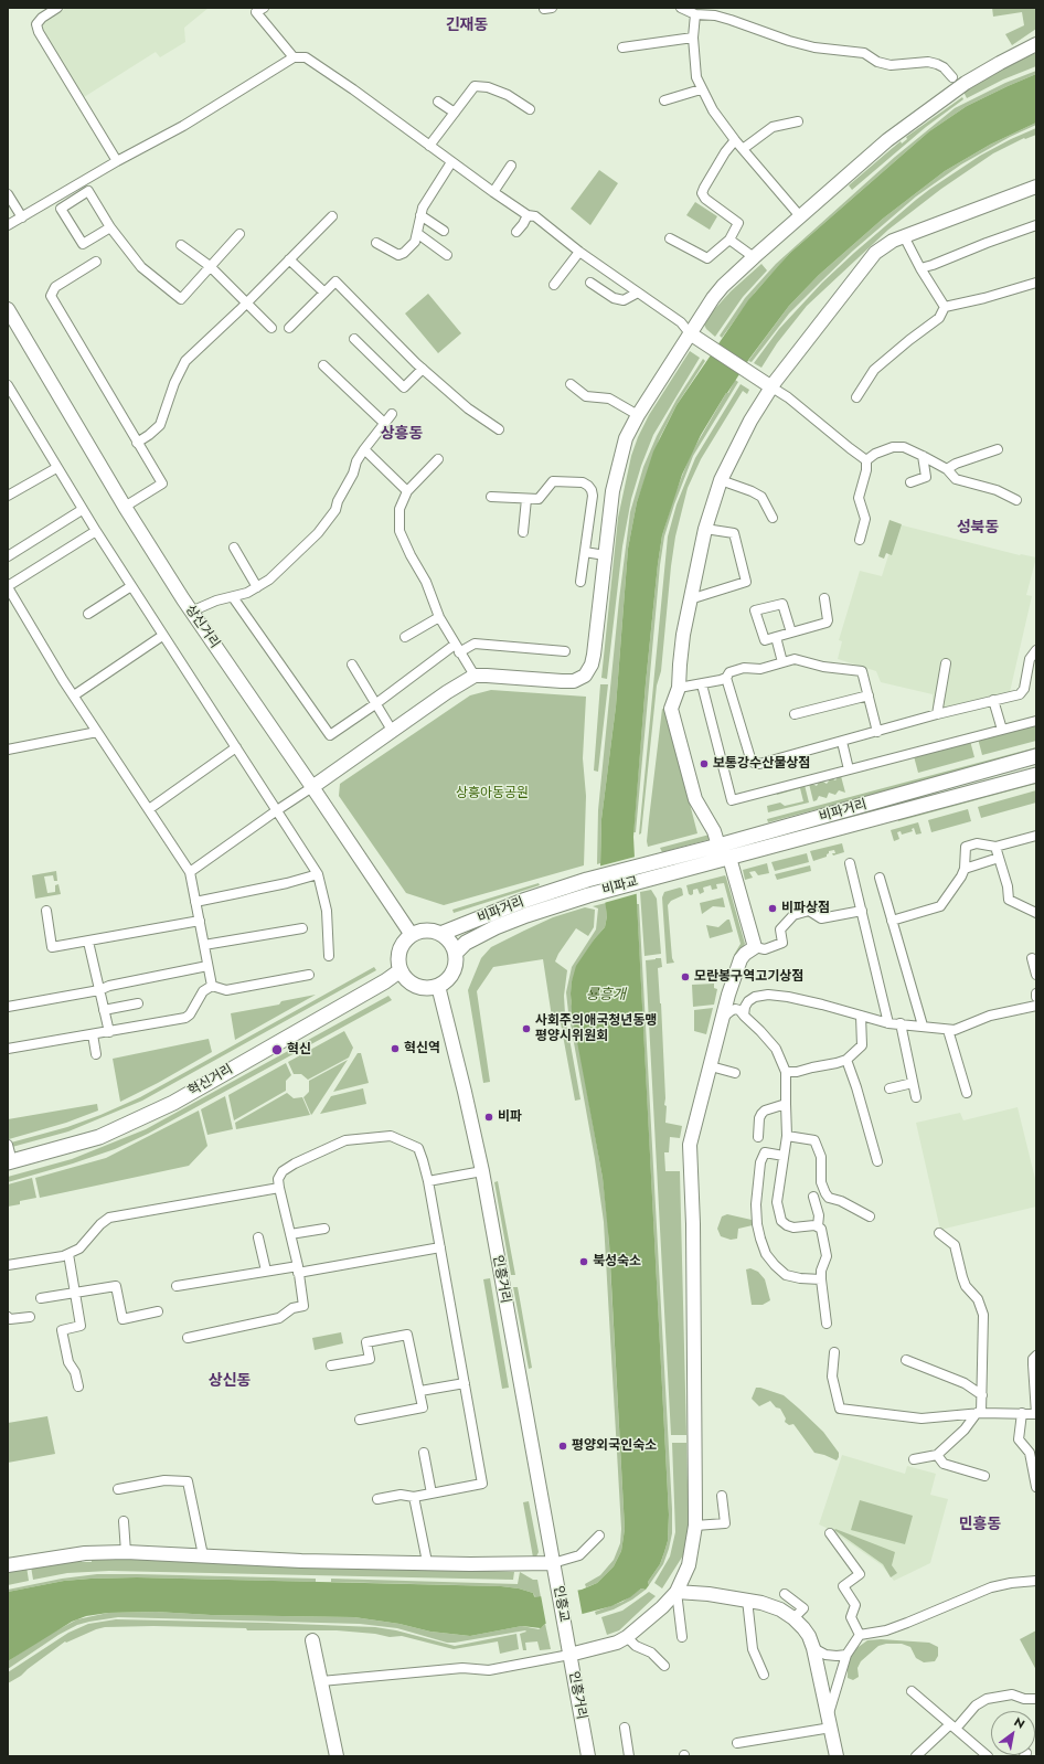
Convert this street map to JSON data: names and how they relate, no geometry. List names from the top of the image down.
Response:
{
  "streets": {
    "main road": ["비파거리", "비파교", "혁신거리"],
    "street": ["상신거리", "인흥거리", "인흥교"]
  },
  "crossings": [
    ["상신거리", "비파거리"],
    ["상신거리", "혁신거리"],
    ["상신거리", "인흥거리"],
    ["비파거리", "비파교"],
    ["비파거리", "혁신거리"],
    ["비파거리", "인흥거리"],
    ["혁신거리", "인흥거리"],
    ["인흥거리", "인흥교"]
  ],
  "districts": [
    "긴재동",
    "상흥동",
    "성북동",
    "상신동",
    "민흥동"
  ],
  "water": ["룡흥개"],
  "parks": ["상흥아동공원"],
  "places": [
    "보통강수산물상점",
    "비파상점",
    "모란봉구역고기상점",
    "사회주의애국청년동맹 평양시위원회",
    "혁신역",
    "혁신",
    "비파",
    "북성숙소",
    "평양외국인숙소"
  ],
  "north": "top right"
}
